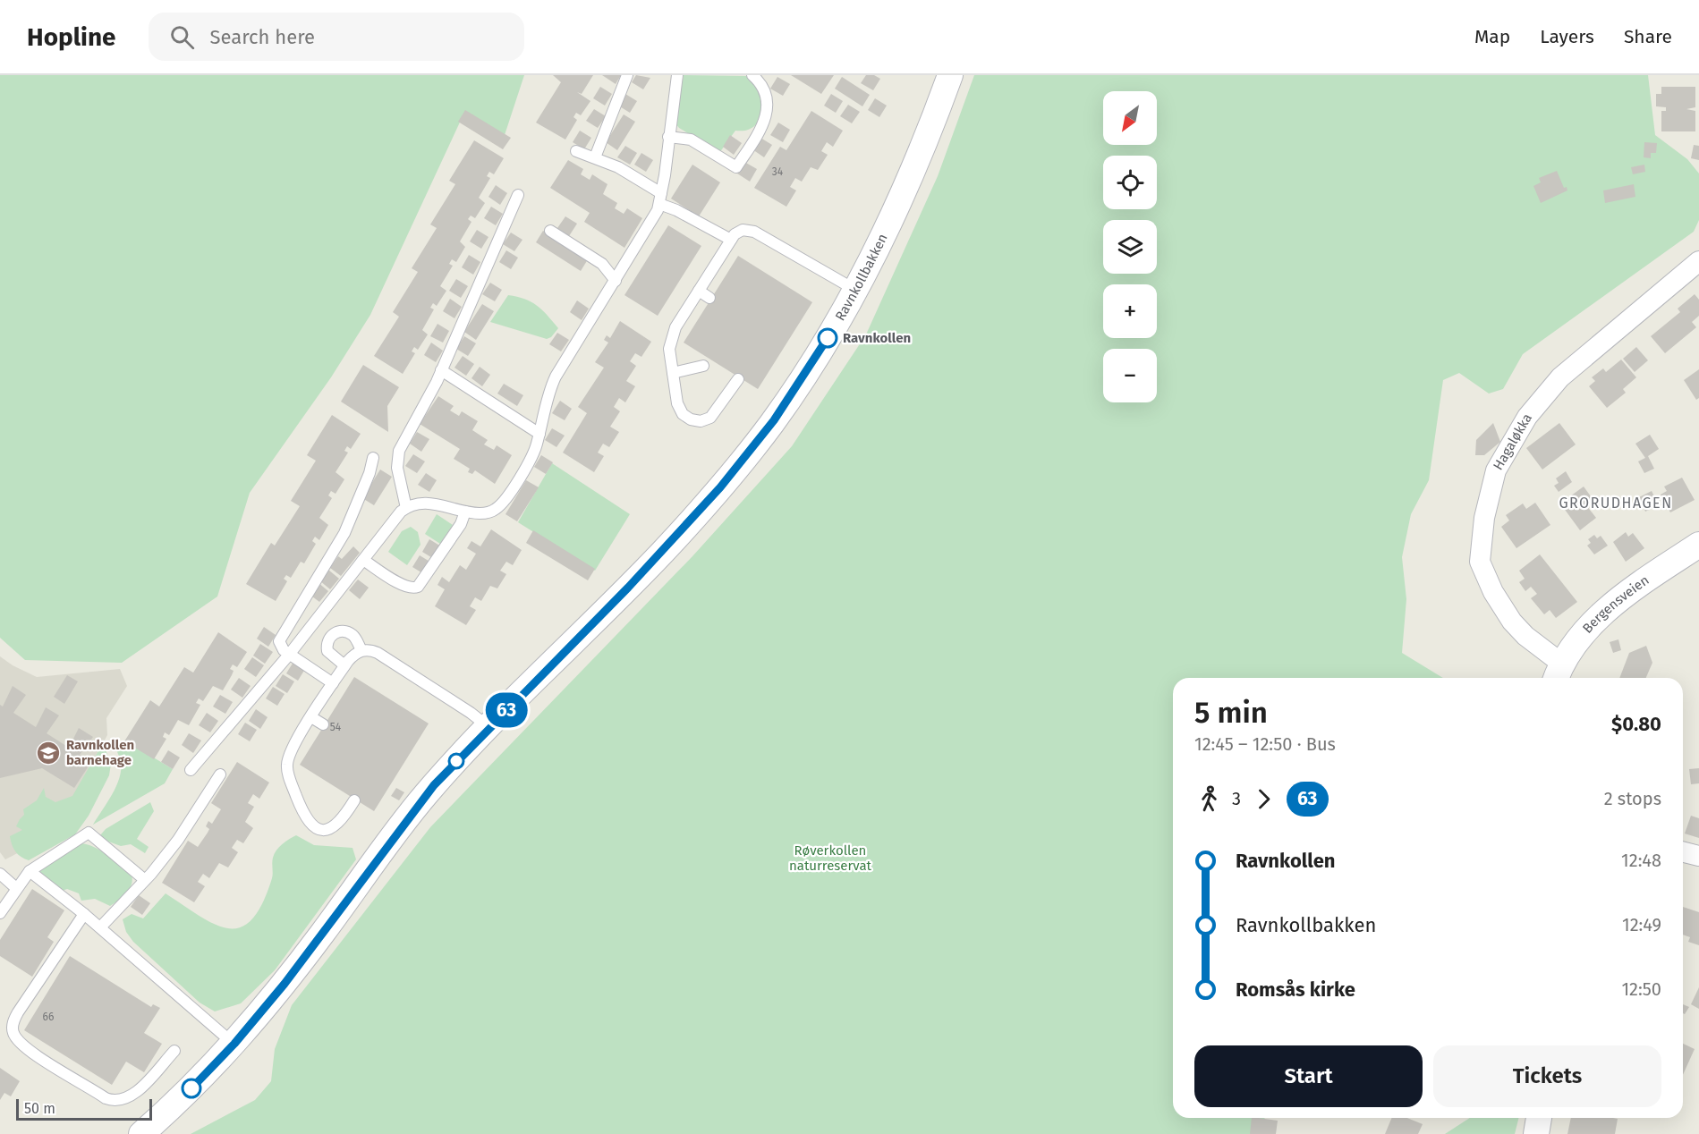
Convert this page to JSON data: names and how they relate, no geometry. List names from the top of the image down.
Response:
{
  "streets": {
    "street": ["Ravnkollbakken", "Hagaløkka", "Bergensveien"]
  },
  "crossings": [
    ["Hagaløkka", "Bergensveien"]
  ],
  "districts": ["GRORUDHAGEN"],
  "parks": ["Røverkollen naturreservat"],
  "places": {
    "other": ["Ravnkollen"],
    "school or university": ["Ravnkollen barnehage"]
  },
  "lines": ["bus line 63"],
  "house_numbers": ["34", "54", "66"],
  "scale_bar": "50 m",
  "north": "bottom left",
  "page": {
    "header": "Hopline",
    "search": "Search here",
    "nav": ["Map", "Layers", "Share"],
    "on_map": "63",
    "map_buttons": ["+", "−"],
    "heading": ["5 min", "12:45 – 12:50 · Bus", "$0.80"],
    "legs": ["3", "63", "2 stops"],
    "list": [
      {
        "name": "Ravnkollen",
        "value": "12:48"
      },
      {
        "name": "Ravnkollbakken",
        "value": "12:49"
      },
      {
        "name": "Romsås kirke",
        "value": "12:50"
      }
    ],
    "buttons": ["Start", "Tickets"],
    "scale": "50 m"
  }
}
